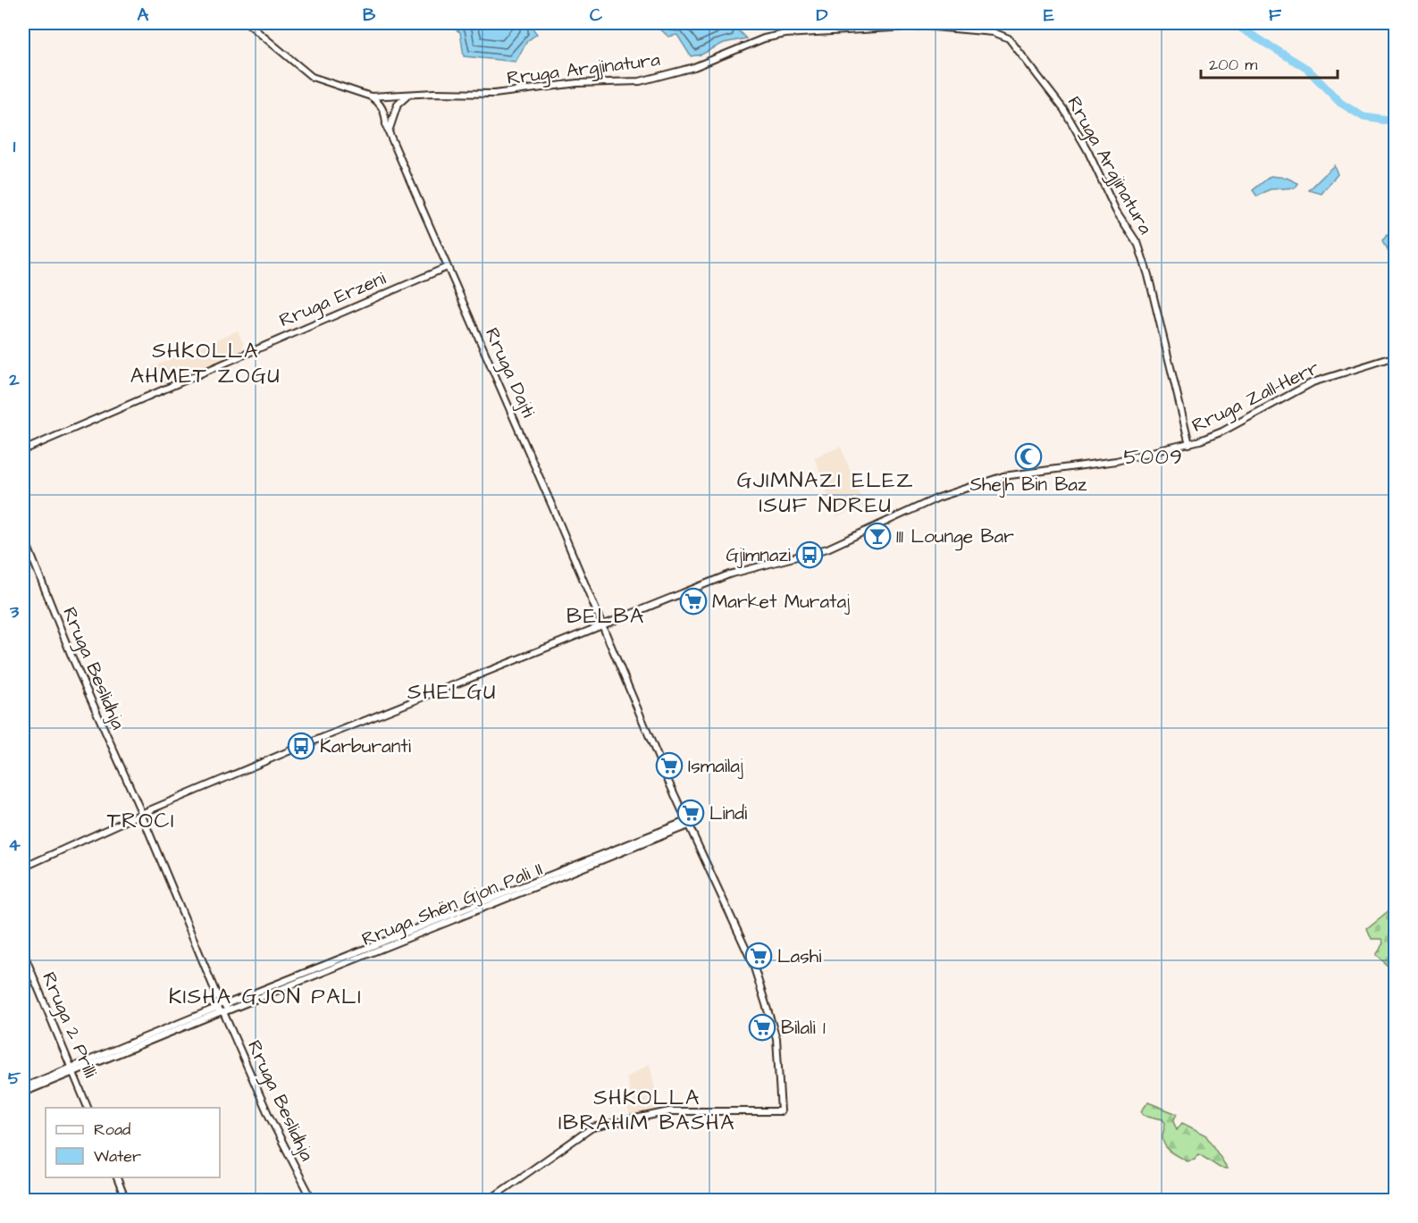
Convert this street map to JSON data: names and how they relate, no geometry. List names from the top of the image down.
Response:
{
  "streets": {
    "street": [
      "Rruga Argjinatura",
      "Rruga Erzeni",
      "Rruga Dajti",
      "Rruga Zall-Herr",
      "Rruga Beslidhja",
      "Rruga Shën Gjon Pali II",
      "Rruga 2 Prilli"
    ]
  },
  "crossings": [
    ["Rruga Argjinatura", "Rruga Dajti"],
    ["Rruga Argjinatura", "Rruga Zall-Herr"],
    ["Rruga Erzeni", "Rruga Dajti"],
    ["Rruga Dajti", "Rruga Zall-Herr"],
    ["Rruga Dajti", "Rruga Shën Gjon Pali II"],
    ["Rruga Zall-Herr", "Rruga Beslidhja"],
    ["Rruga Beslidhja", "Rruga Shën Gjon Pali II"],
    ["Rruga Shën Gjon Pali II", "Rruga 2 Prilli"]
  ],
  "districts": [
    "SHKOLLA AHMET ZOGU",
    "5009",
    "GJIMNAZI ELEZ ISUF NDREU",
    "BELBA",
    "SHELGU",
    "TROCI",
    "KISHA GJON PALI",
    "SHKOLLA IBRAHIM BASHA"
  ],
  "places": {
    "mosque": ["Shejh Bin Baz"],
    "bar": ["111 Lounge Bar"],
    "bus stop": ["Gjimnazi", "Karburanti"],
    "supermarket": [
      "Market Murataj",
      "Ismailaj",
      "Lindi",
      "Lashi",
      "Bilali 1"
    ]
  },
  "legend": ["Road", "Water"],
  "scale_bar": "200 m",
  "grid": {
    "columns": [
      "A",
      "B",
      "C",
      "D",
      "E",
      "F"
    ],
    "rows": [
      "1",
      "2",
      "3",
      "4",
      "5"
    ]
  }
}
